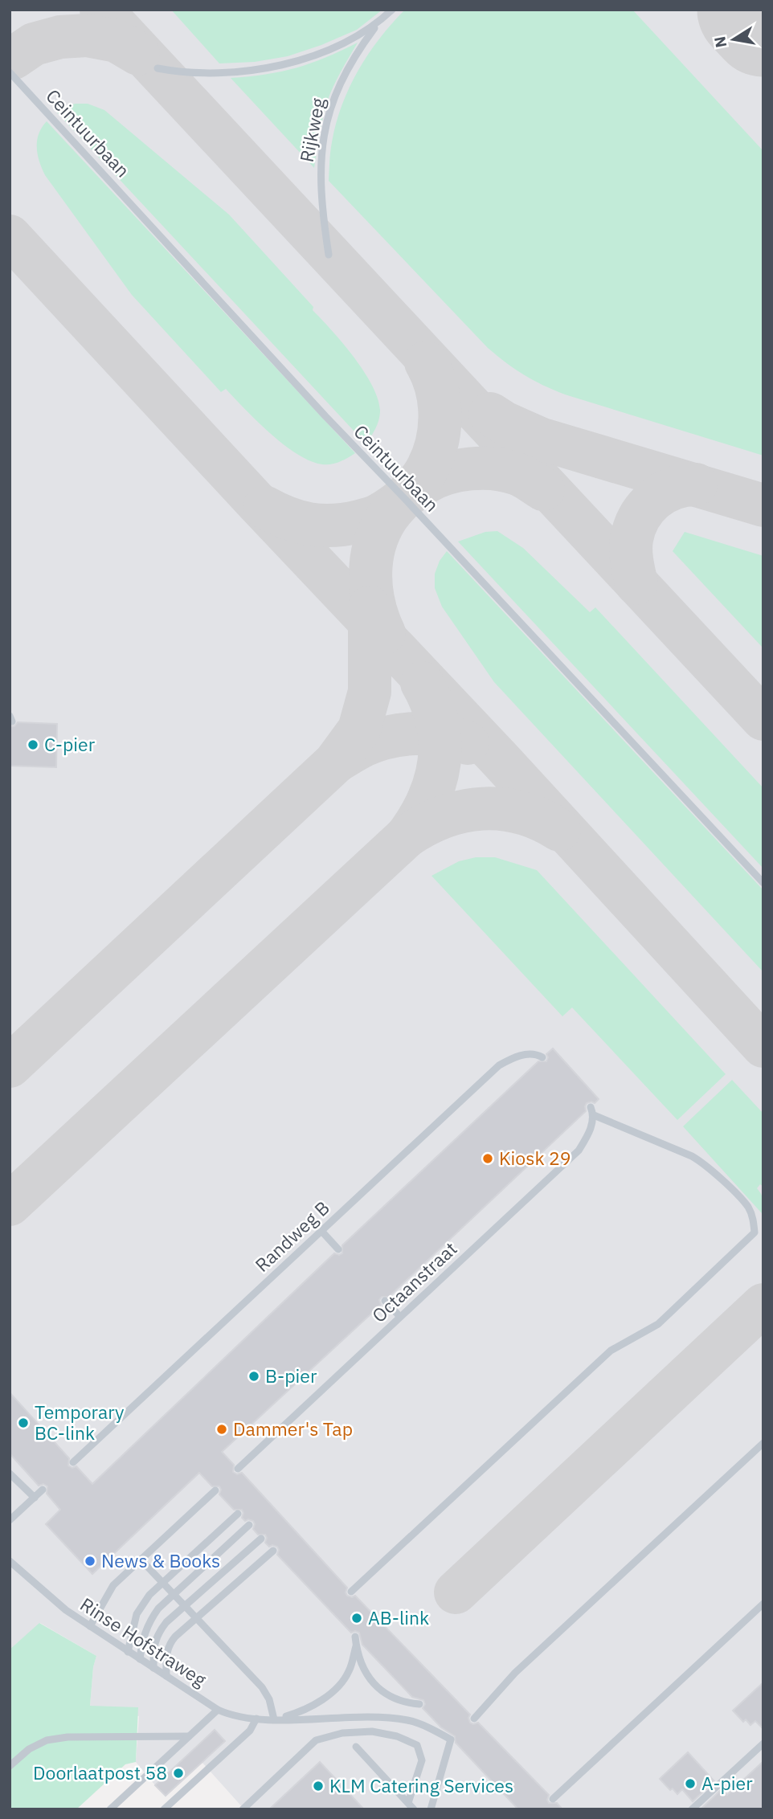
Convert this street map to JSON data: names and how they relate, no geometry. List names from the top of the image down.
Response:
{
  "streets": {
    "lane": [
      "Rijkweg",
      "Ceintuurbaan",
      "Randweg B",
      "Octaanstraat",
      "Rinse Hofstraweg"
    ]
  },
  "places": [
    "C-pier",
    "Kiosk 29",
    "B-pier",
    "Temporary BC-link",
    "Dammer's Tap",
    "News & Books",
    "AB-link",
    "Doorlaatpost 58",
    "A-pier",
    "KLM Catering Services"
  ],
  "north": "left"
}
